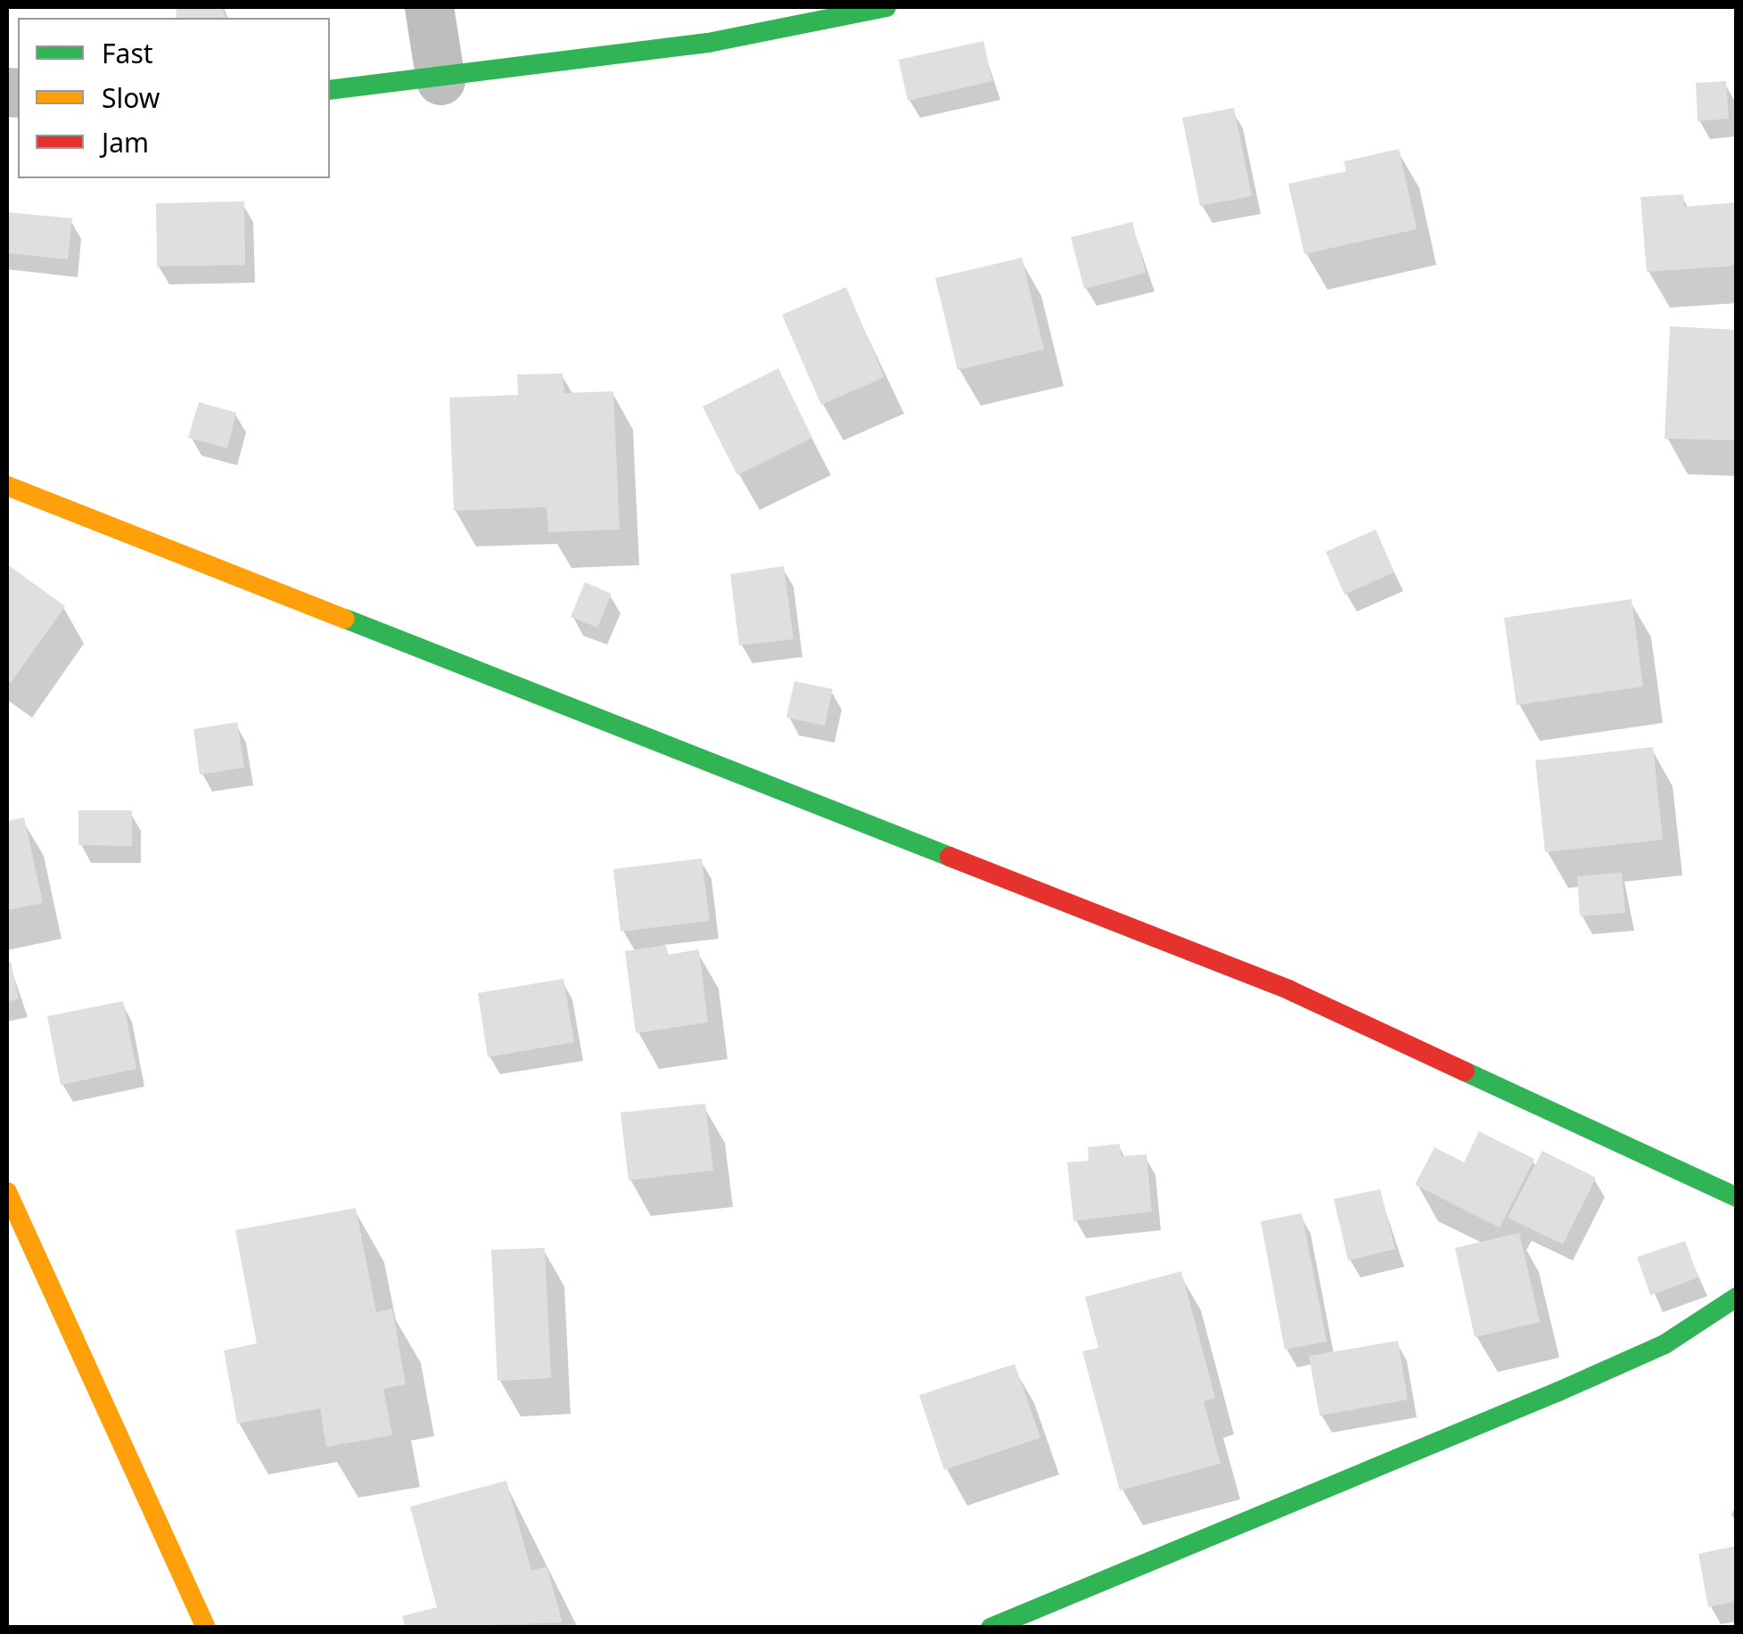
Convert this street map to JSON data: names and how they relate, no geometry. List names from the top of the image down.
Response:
{
  "legend": ["Fast", "Slow", "Jam"]
}
